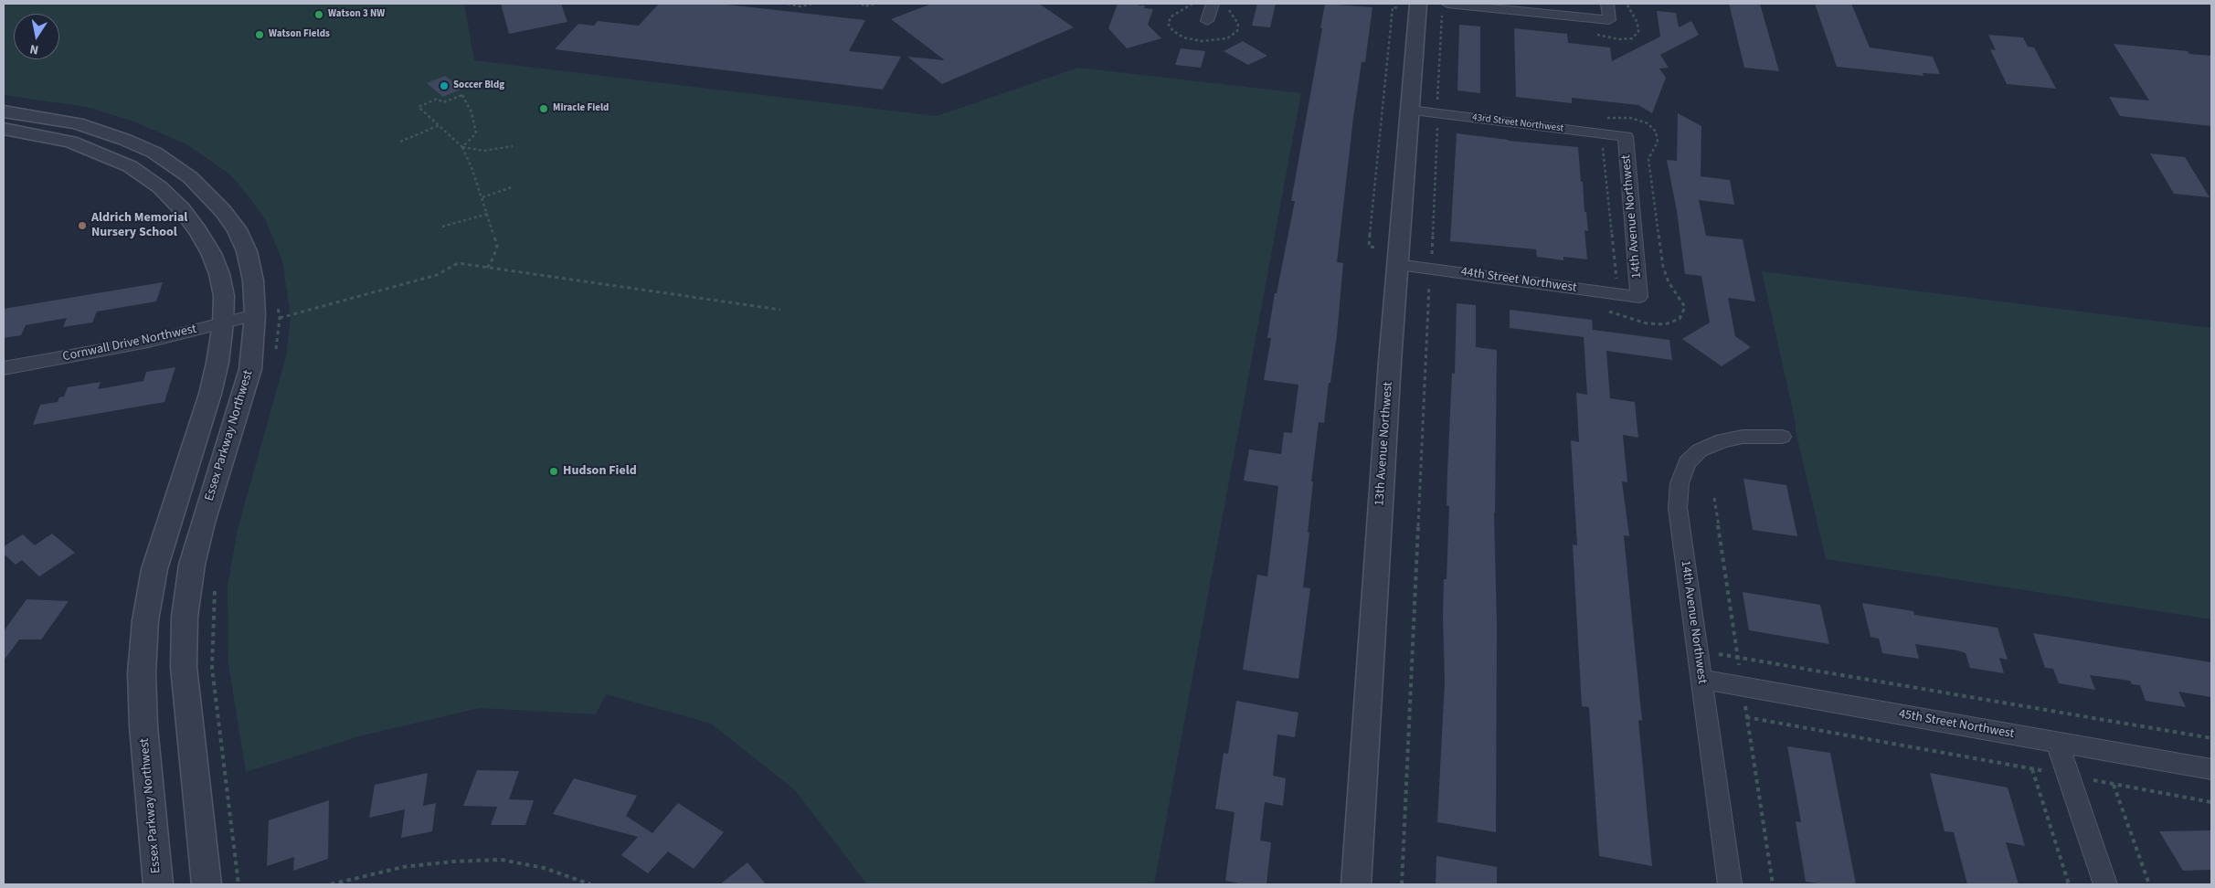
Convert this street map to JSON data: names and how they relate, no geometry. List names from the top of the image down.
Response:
{
  "streets": {
    "street": [
      "43rd Street Northwest",
      "14th Avenue Northwest",
      "44th Street Northwest",
      "Cornwall Drive Northwest",
      "Essex Parkway Northwest",
      "13th Avenue Northwest",
      "45th Street Northwest"
    ]
  },
  "crossings": [
    ["43rd Street Northwest", "14th Avenue Northwest"],
    ["43rd Street Northwest", "13th Avenue Northwest"],
    ["14th Avenue Northwest", "44th Street Northwest"],
    ["14th Avenue Northwest", "45th Street Northwest"],
    ["44th Street Northwest", "13th Avenue Northwest"],
    ["Cornwall Drive Northwest", "Essex Parkway Northwest"]
  ],
  "places": [
    "Watson 3 NW",
    "Watson Fields",
    "Soccer Bldg",
    "Miracle Field",
    "Aldrich Memorial Nursery School",
    "Hudson Field"
  ],
  "north": "bottom"
}
